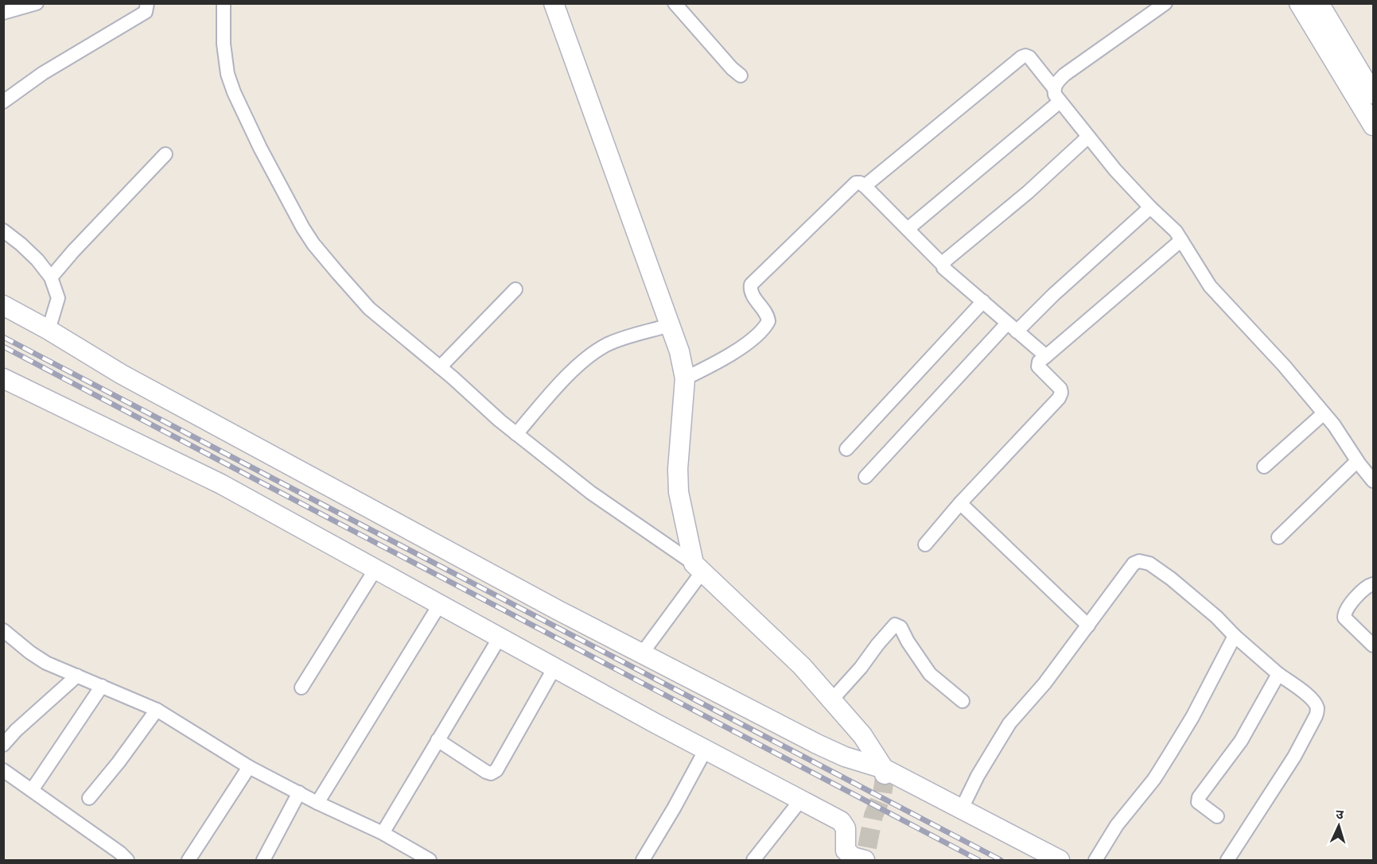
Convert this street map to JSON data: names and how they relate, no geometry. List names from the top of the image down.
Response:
{
  "north": "top"
}
